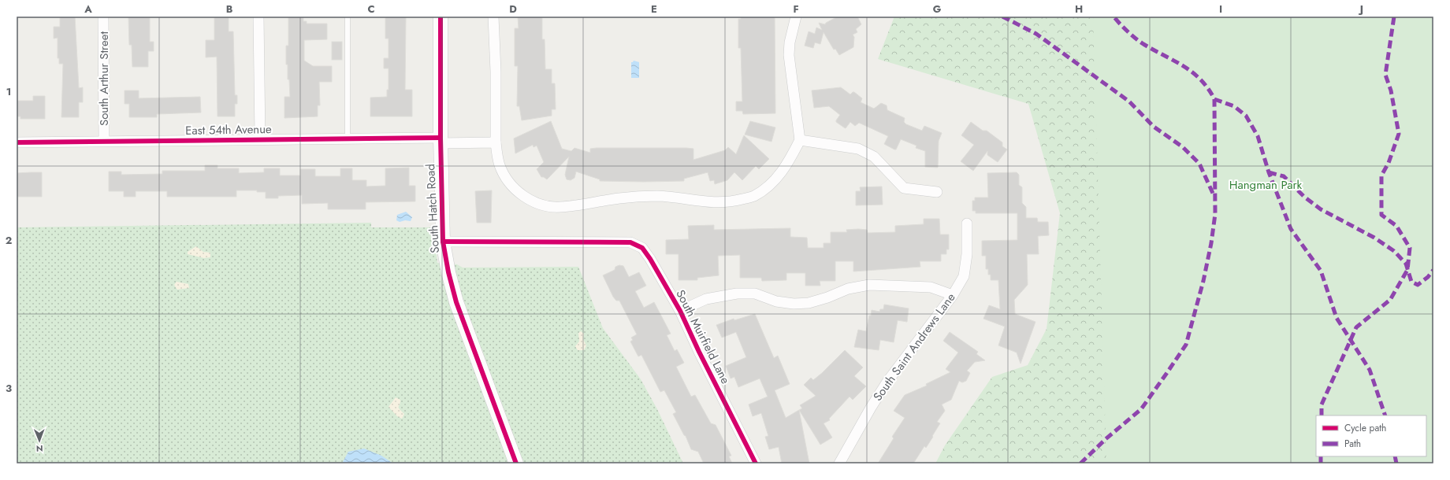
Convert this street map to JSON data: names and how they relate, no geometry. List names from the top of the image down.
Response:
{
  "streets": {
    "main road": ["South Hatch Road"],
    "street": [
      "South Arthur Street",
      "East 54th Avenue",
      "South Muirfield Lane",
      "South Saint Andrews Lane"
    ]
  },
  "crossings": [
    ["South Arthur Street", "East 54th Avenue"],
    ["East 54th Avenue", "South Hatch Road"],
    ["South Hatch Road", "South Muirfield Lane"]
  ],
  "parks": ["Hangman Park"],
  "legend": ["Cycle path", "Path"],
  "north": "bottom",
  "grid": {
    "columns": [
      "A",
      "B",
      "C",
      "D",
      "E",
      "F",
      "G",
      "H",
      "I",
      "J"
    ],
    "rows": ["1", "2", "3"]
  }
}
